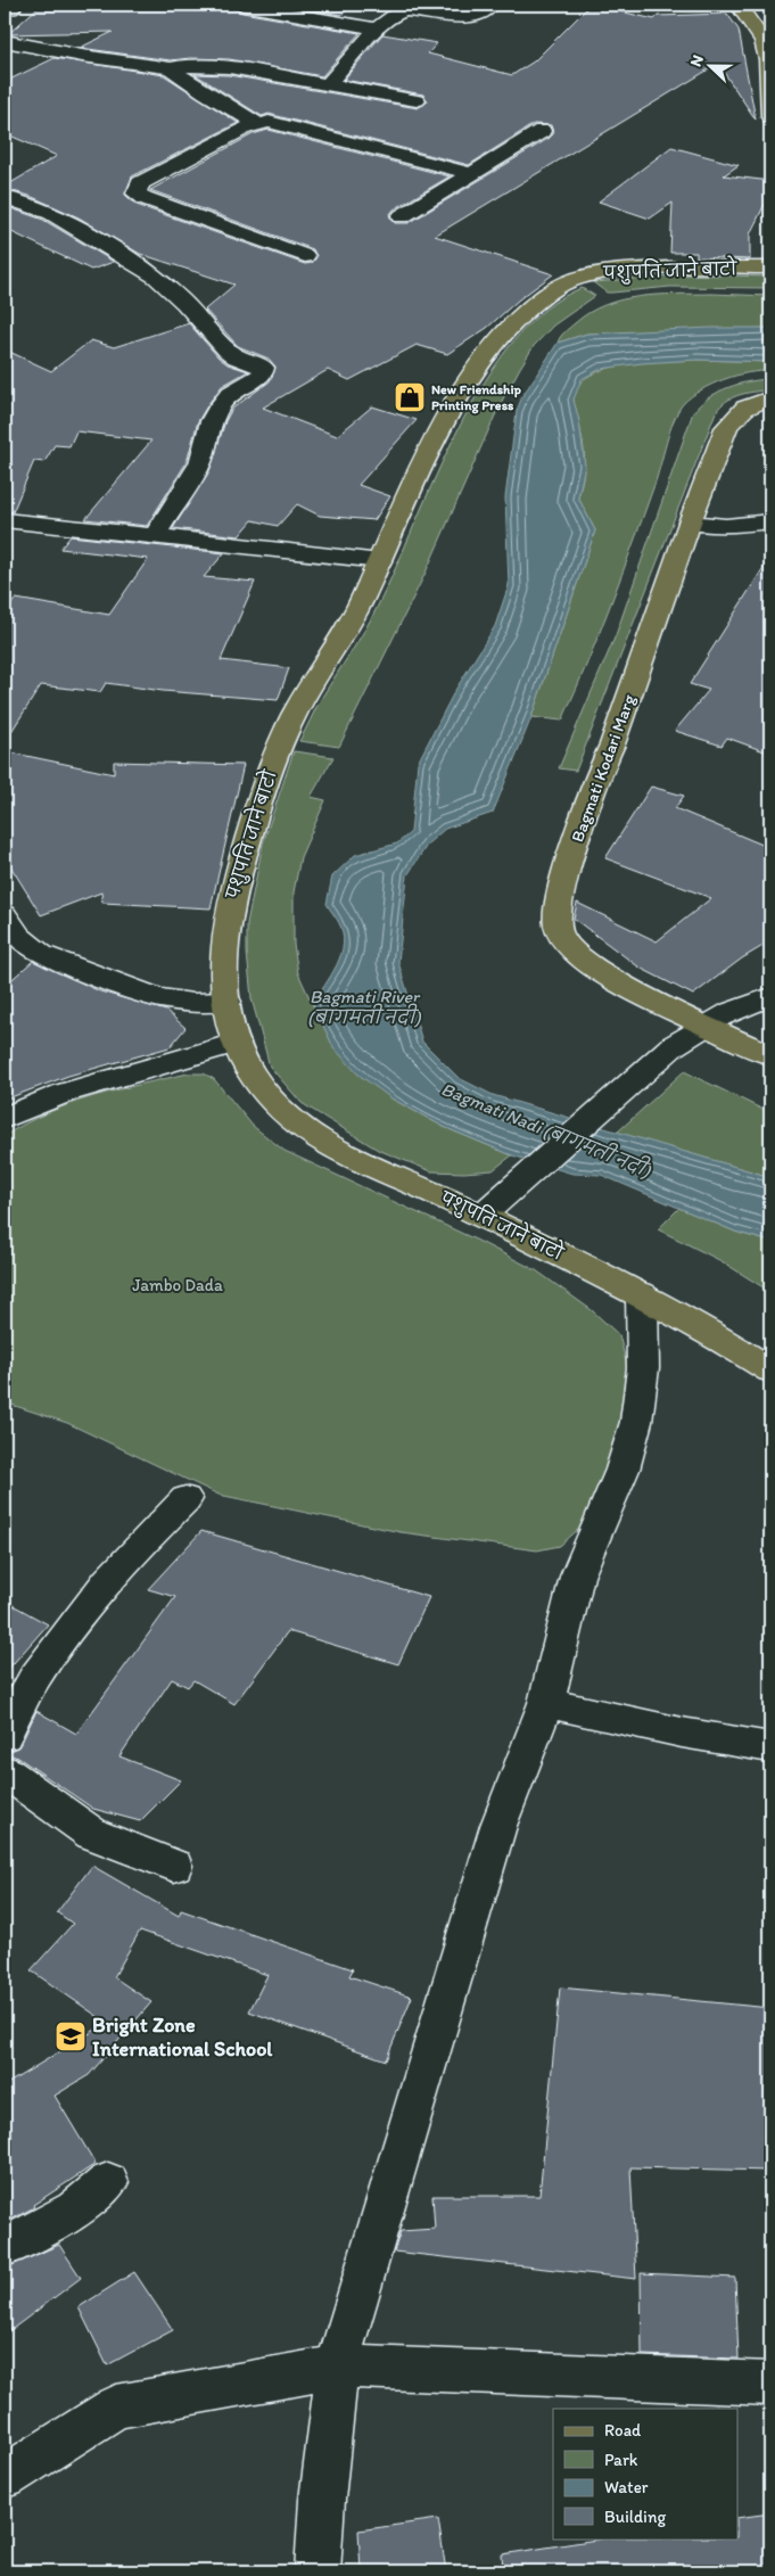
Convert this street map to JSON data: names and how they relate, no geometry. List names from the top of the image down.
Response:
{
  "streets": {
    "main road": ["पशुपति जाने बाटो", "Bagmati Kodari Marg"]
  },
  "water": ["Bagmati River (बागमती नदी)", "Bagmati Nadi (बागमती नदी)"],
  "parks": ["Jambo Dada"],
  "places": {
    "shop": ["New Friendship Printing Press"],
    "school or university": ["Bright Zone International School"]
  },
  "legend": [
    "Road",
    "Park",
    "Water",
    "Building"
  ],
  "north": "left"
}
